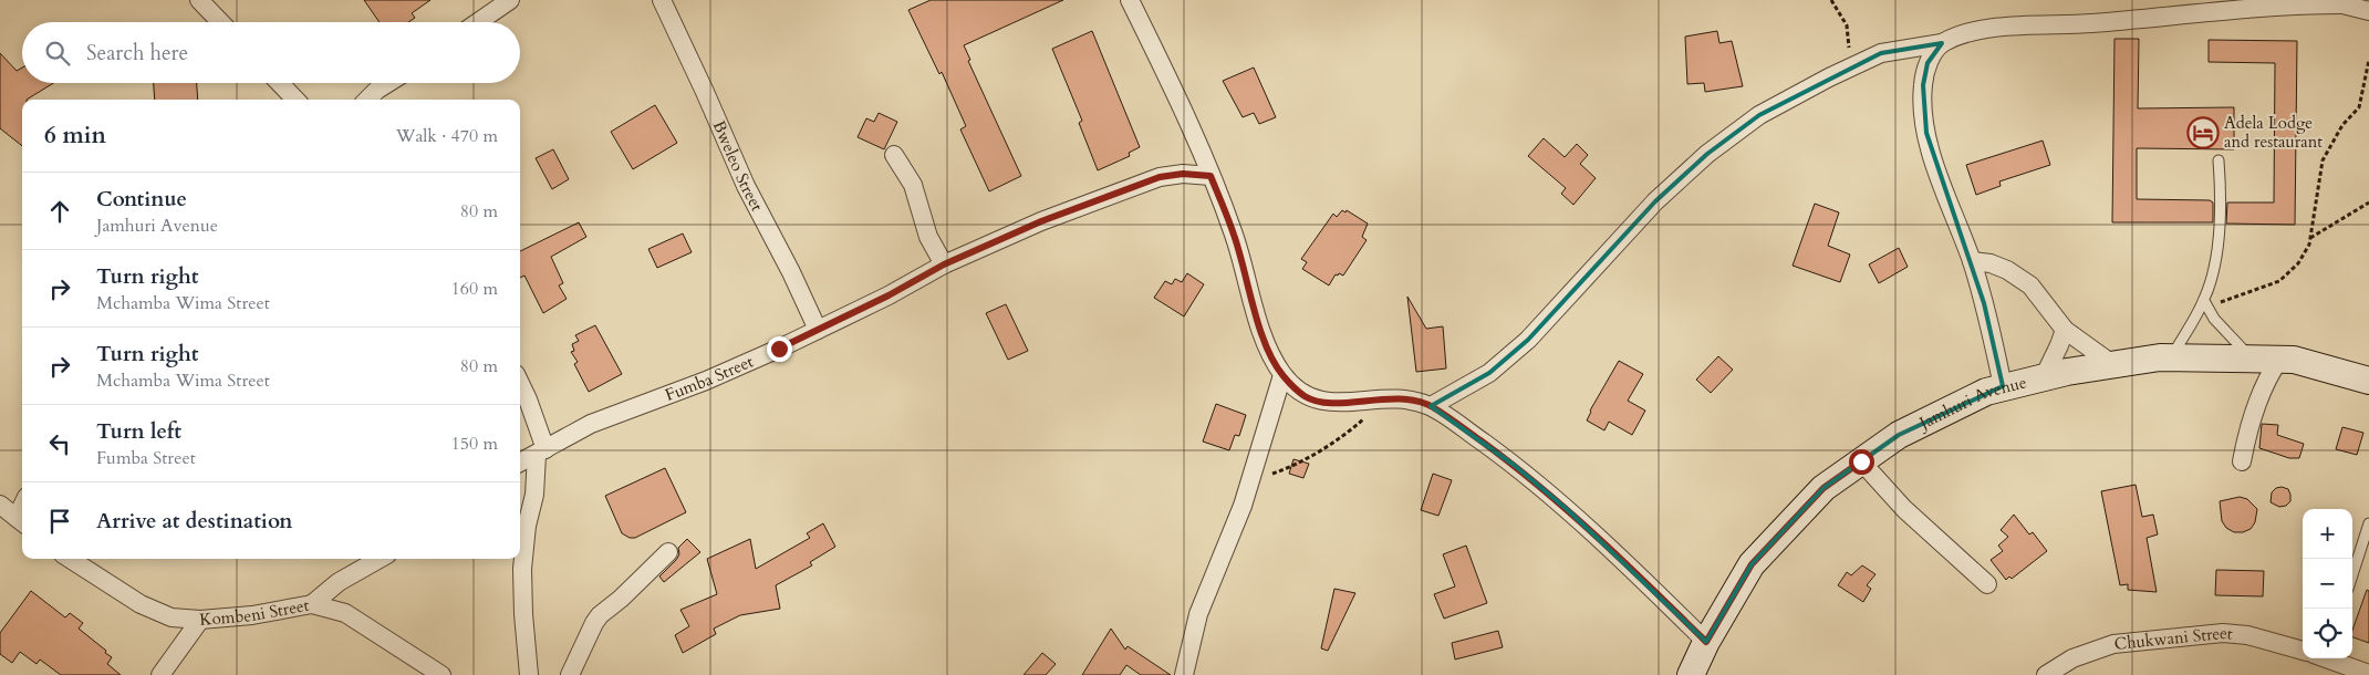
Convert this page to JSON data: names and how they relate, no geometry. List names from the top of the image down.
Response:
{
  "streets": {
    "street": [
      "Bweleo Street",
      "Fumba Street",
      "Jamhuri Avenue",
      "Kombeni Street",
      "Chukwani Street"
    ]
  },
  "crossings": [
    ["Bweleo Street", "Fumba Street"]
  ],
  "places": {
    "hotel": ["Adela Lodge and restaurant"]
  },
  "page": {
    "search": "Search here",
    "heading": ["6 min", "Walk · 470 m"],
    "list": [
      ["Continue", "Jamhuri Avenue", "80 m"],
      ["Turn right", "Mchamba Wima Street", "160 m"],
      ["Turn right", "Mchamba Wima Street", "80 m"],
      ["Turn left", "Fumba Street", "150 m"],
      "Arrive at destination"
    ],
    "map_buttons": ["+", "−"]
  }
}
